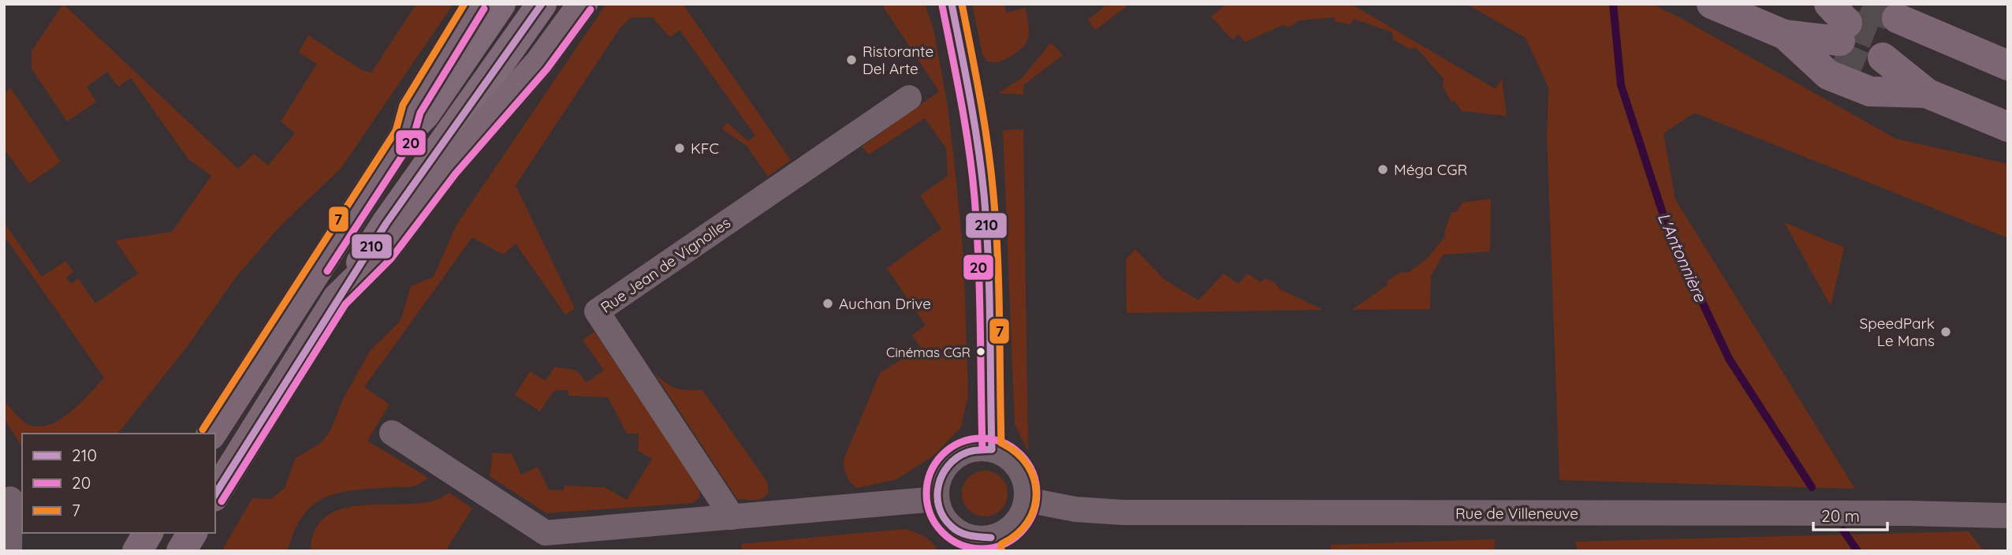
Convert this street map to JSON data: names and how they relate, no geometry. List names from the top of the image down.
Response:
{
  "streets": {
    "street": ["Rue Jean de Vignolles", "Rue de Villeneuve"]
  },
  "water": ["L'Antonnière"],
  "places": [
    "Ristorante Del Arte",
    "KFC",
    "Méga CGR",
    "Auchan Drive",
    "SpeedPark Le Mans",
    "Cinémas CGR"
  ],
  "lines": ["transit line 210", "transit line 7", "transit line 20"],
  "legend": ["210", "20", "7"],
  "scale_bar": "20 m"
}
